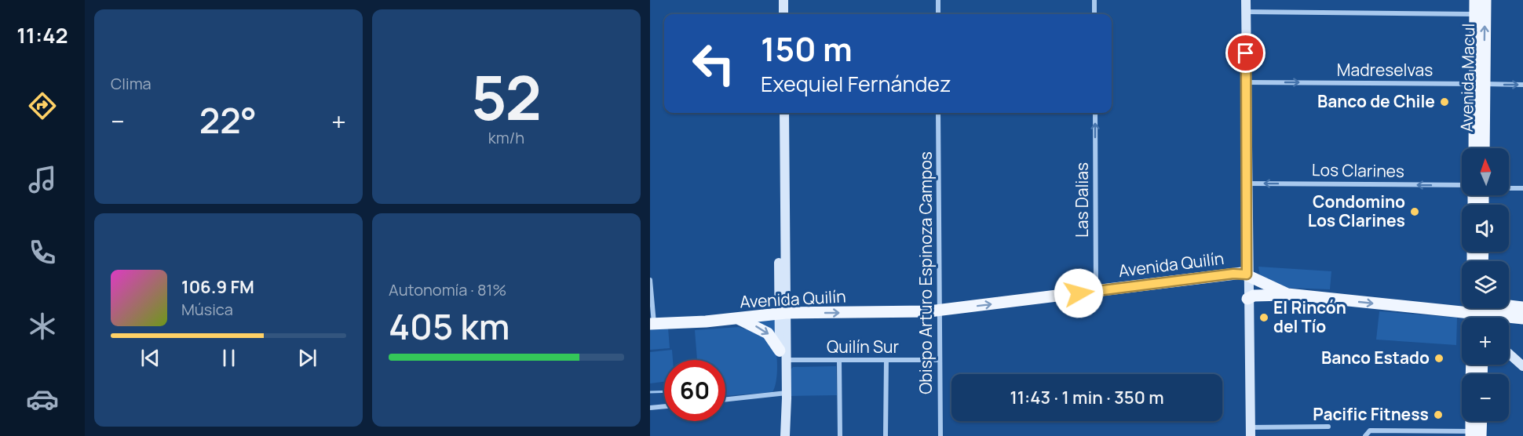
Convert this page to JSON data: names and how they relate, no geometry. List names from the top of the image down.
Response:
{
  "streets": {
    "main road": ["Avenida Macul", "Avenida Quilín"],
    "street": [
      "Madreselvas",
      "Los Clarines",
      "Las Dalias",
      "Obispo Arturo Espinoza Campos",
      "Quilín Sur"
    ]
  },
  "crossings": [
    ["Madreselvas", "Avenida Macul"],
    ["Las Dalias", "Avenida Quilín"],
    ["Avenida Quilín", "Obispo Arturo Espinoza Campos"],
    ["Obispo Arturo Espinoza Campos", "Quilín Sur"]
  ],
  "one_way": [
    "Madreselvas",
    "Los Clarines",
    "Las Dalias",
    "Avenida Quilín"
  ],
  "places": [
    "Banco de Chile",
    "Condomino Los Clarines",
    "El Rincón del Tío",
    "Banco Estado",
    "Pacific Fitness"
  ],
  "north": "top",
  "page": {
    "tabs": "11:42",
    "tile": [
      "Clima",
      ["52", "km/h"],
      ["Autonomía · 81%", "405 km"]
    ],
    "turn": ["150 m", "Exequiel Fernández"],
    "heat": ["−", "22°", "+"],
    "map_buttons": ["+", "−"],
    "song": ["106.9 FM", "Música"],
    "limit": "60",
    "trip": "11:43 · 1 min · 350 m"
  }
}
